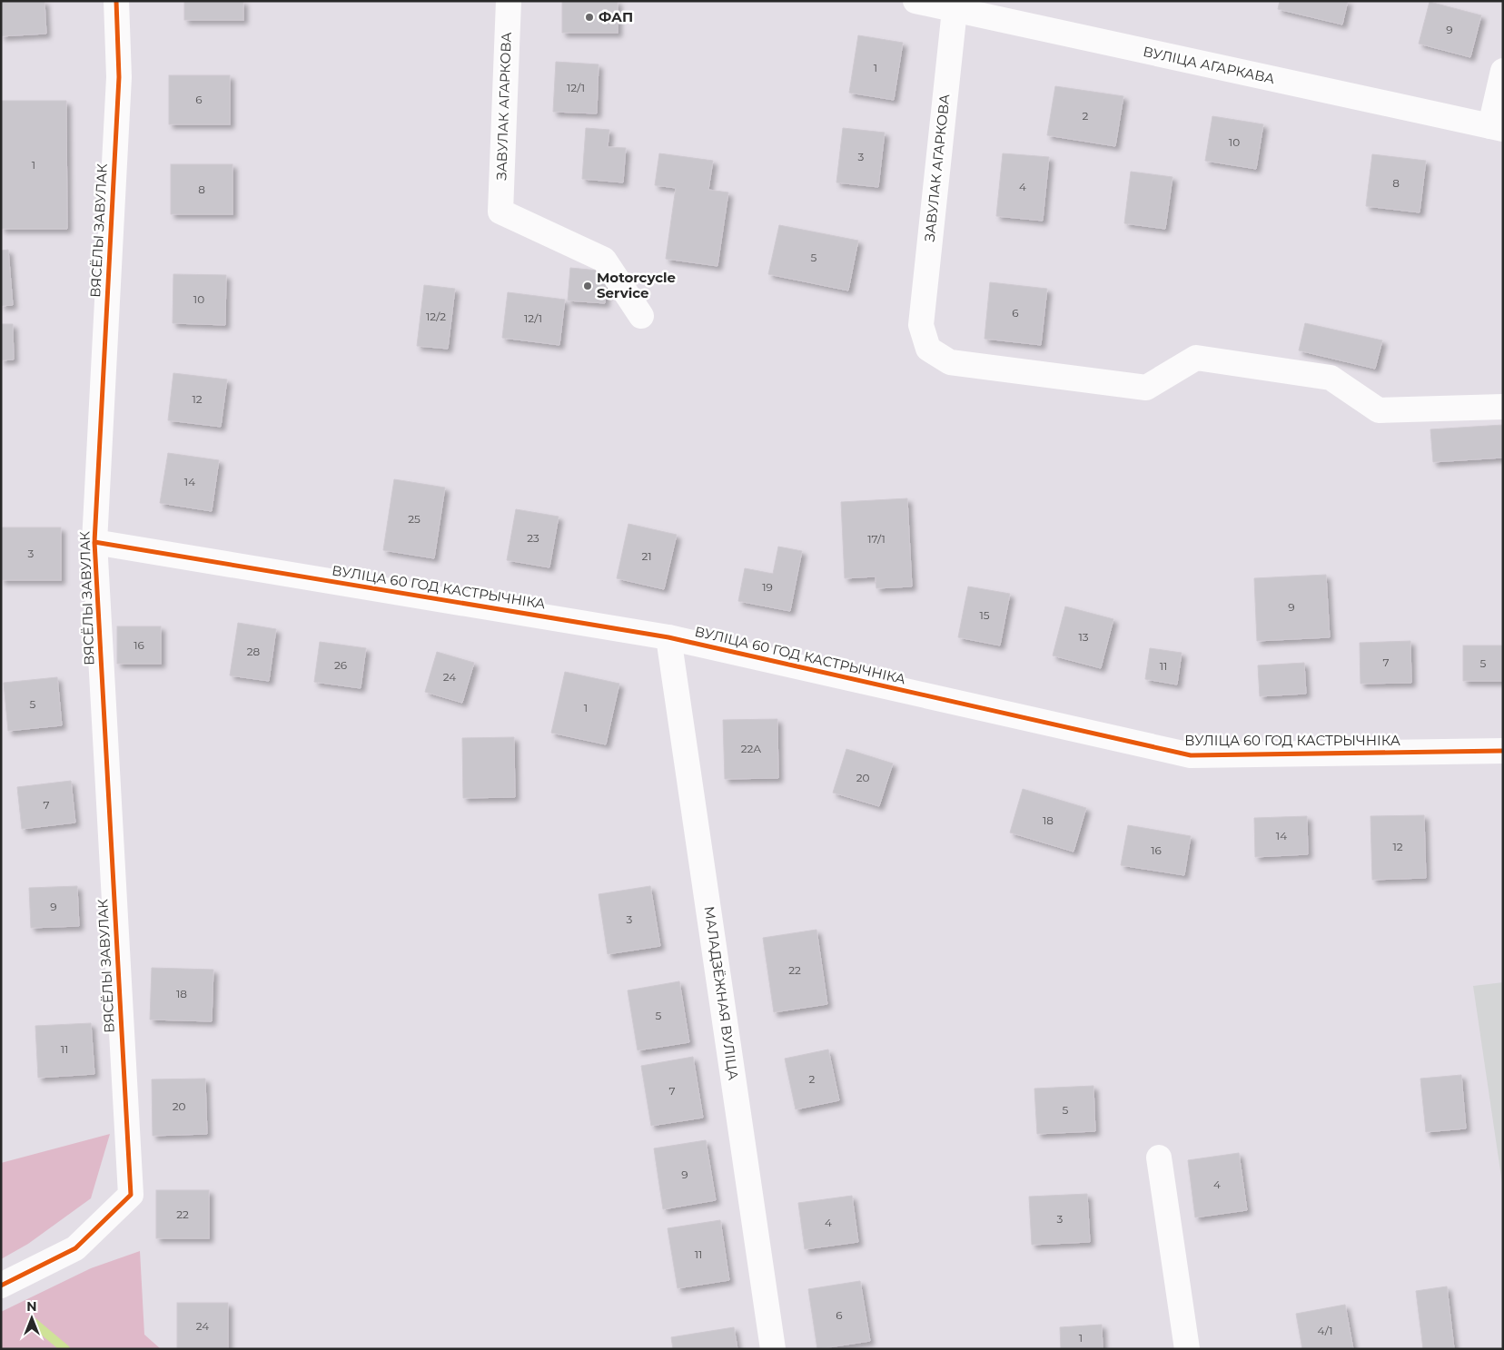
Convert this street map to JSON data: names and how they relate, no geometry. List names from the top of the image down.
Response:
{
  "streets": {
    "street": [
      "ВУЛІЦА АГАРКАВА",
      "ЗАВУЛАК АГАРКОВА",
      "ВЯСЁЛЫ ЗАВУЛАК",
      "ВУЛІЦА 60 ГОД КАСТРЫЧНІКА",
      "МАЛАДЗЁЖНАЯ ВУЛІЦА"
    ]
  },
  "crossings": [
    ["ВУЛІЦА АГАРКАВА", "ЗАВУЛАК АГАРКОВА"],
    ["ВЯСЁЛЫ ЗАВУЛАК", "ВУЛІЦА 60 ГОД КАСТРЫЧНІКА"],
    ["ВУЛІЦА 60 ГОД КАСТРЫЧНІКА", "МАЛАДЗЁЖНАЯ ВУЛІЦА"]
  ],
  "places": ["ФАП", "Motorcycle Service"],
  "house_numbers": [
    "9",
    "1",
    "12/1",
    "6",
    "2",
    "10",
    "3",
    "1",
    "8",
    "4",
    "8",
    "5",
    "10",
    "6",
    "12/2",
    "12/1",
    "12",
    "14",
    "25",
    "23",
    "17/1",
    "3",
    "21",
    "19",
    "9",
    "15",
    "13",
    "16",
    "28",
    "7",
    "5",
    "26",
    "11",
    "24",
    "5",
    "1",
    "22А",
    "20",
    "7",
    "18",
    "14",
    "12",
    "16",
    "9",
    "3",
    "22",
    "18",
    "5",
    "11",
    "2",
    "7",
    "20",
    "5",
    "9",
    "4",
    "22",
    "3",
    "4",
    "11",
    "6",
    "24",
    "4/1",
    "1"
  ],
  "north": "top"
}
